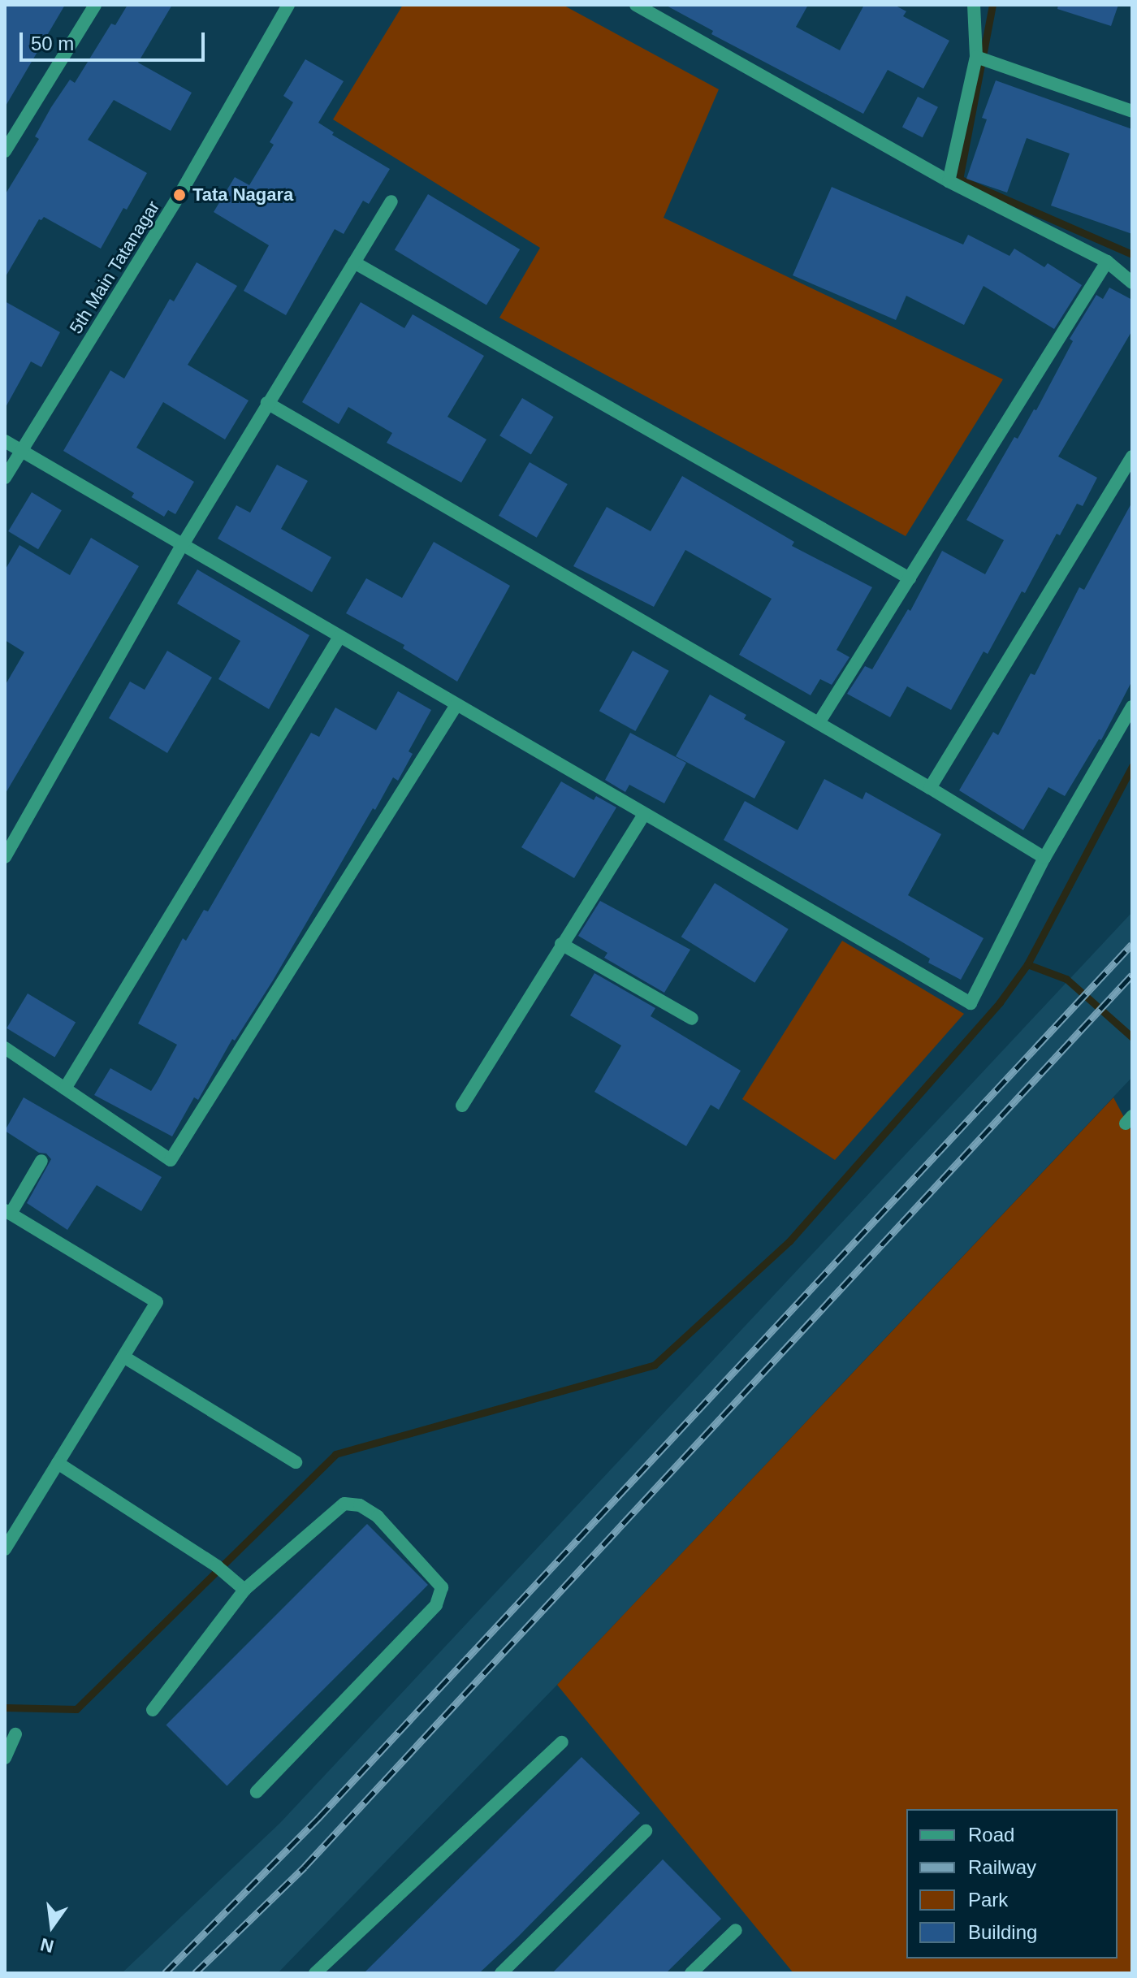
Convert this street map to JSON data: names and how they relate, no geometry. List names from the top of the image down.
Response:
{
  "streets": {
    "street": ["5th Main Tatanagar"]
  },
  "places": ["Tata Nagara"],
  "legend": [
    "Road",
    "Railway",
    "Park",
    "Building"
  ],
  "scale_bar": "50 m",
  "north": "bottom"
}
